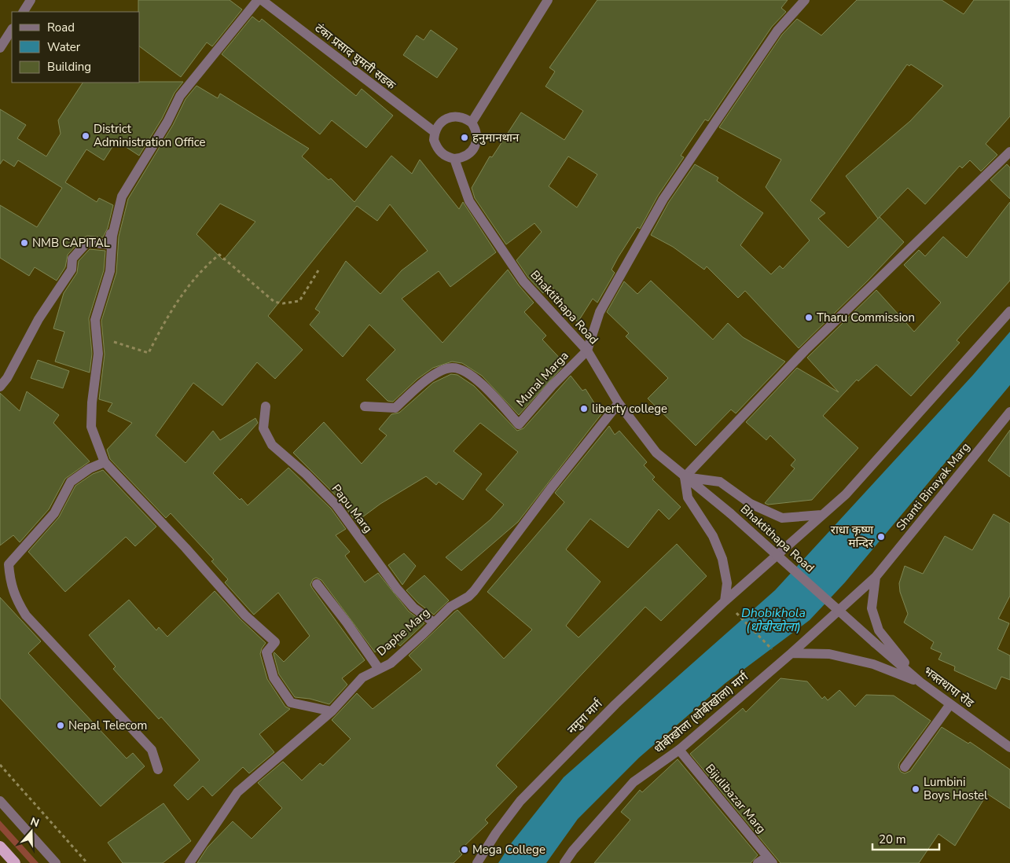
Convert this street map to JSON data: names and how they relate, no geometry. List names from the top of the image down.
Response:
{
  "streets": {
    "street": [
      "टंका प्रसाद घुमती सडक",
      "Bhaktithapa Road",
      "Munal Marga",
      "Shanti Binayak Marg",
      "Papu Marg",
      "Daphe Marg",
      "भक्तथापा रोड",
      "धोबीखोला (धोबीखोला) मार्ग",
      "नमुना मार्ग",
      "Bijulibazar Marg"
    ]
  },
  "crossings": [
    ["टंका प्रसाद घुमती सडक", "Bhaktithapa Road"],
    ["Bhaktithapa Road", "Munal Marga"],
    ["Bhaktithapa Road", "Daphe Marg"],
    ["Bhaktithapa Road", "भक्तथापा रोड"],
    ["Shanti Binayak Marg", "धोबीखोला (धोबीखोला) मार्ग"],
    ["Papu Marg", "Daphe Marg"],
    ["धोबीखोला (धोबीखोला) मार्ग", "Bijulibazar Marg"]
  ],
  "water": ["Dhobikhola (धोबीखोला)"],
  "places": [
    "District Administration Office",
    "हनुमानथान",
    "NMB CAPITAL",
    "Tharu Commission",
    "liberty college",
    "राधा कृष्ण मन्दिर",
    "Nepal Telecom",
    "Lumbini Boys Hostel",
    "Mega College"
  ],
  "legend": ["Road", "Water", "Building"],
  "scale_bar": "20 m",
  "north": "top"
}
